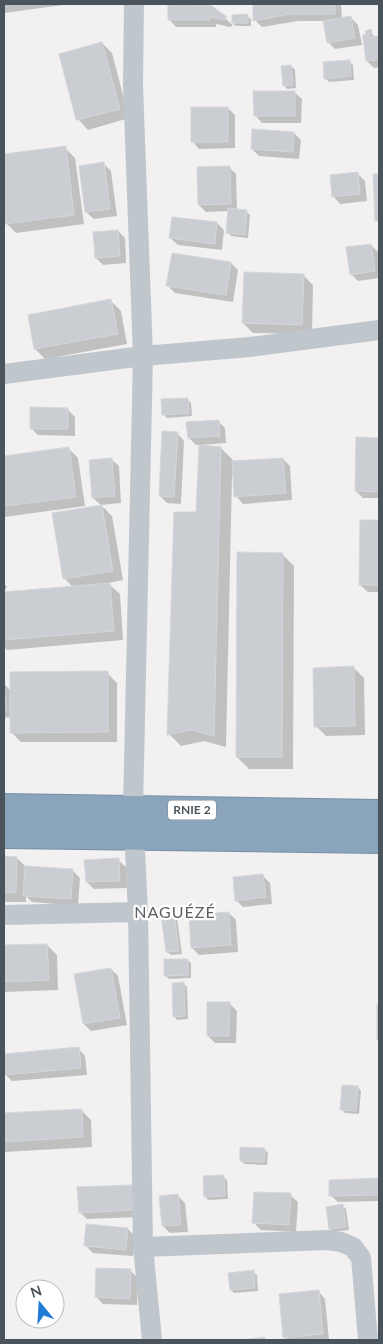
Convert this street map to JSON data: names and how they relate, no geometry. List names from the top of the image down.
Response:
{
  "streets": {
    "highway": ["RNIE 2"]
  },
  "districts": ["NAGUÉZÉ"],
  "north": "top"
}
